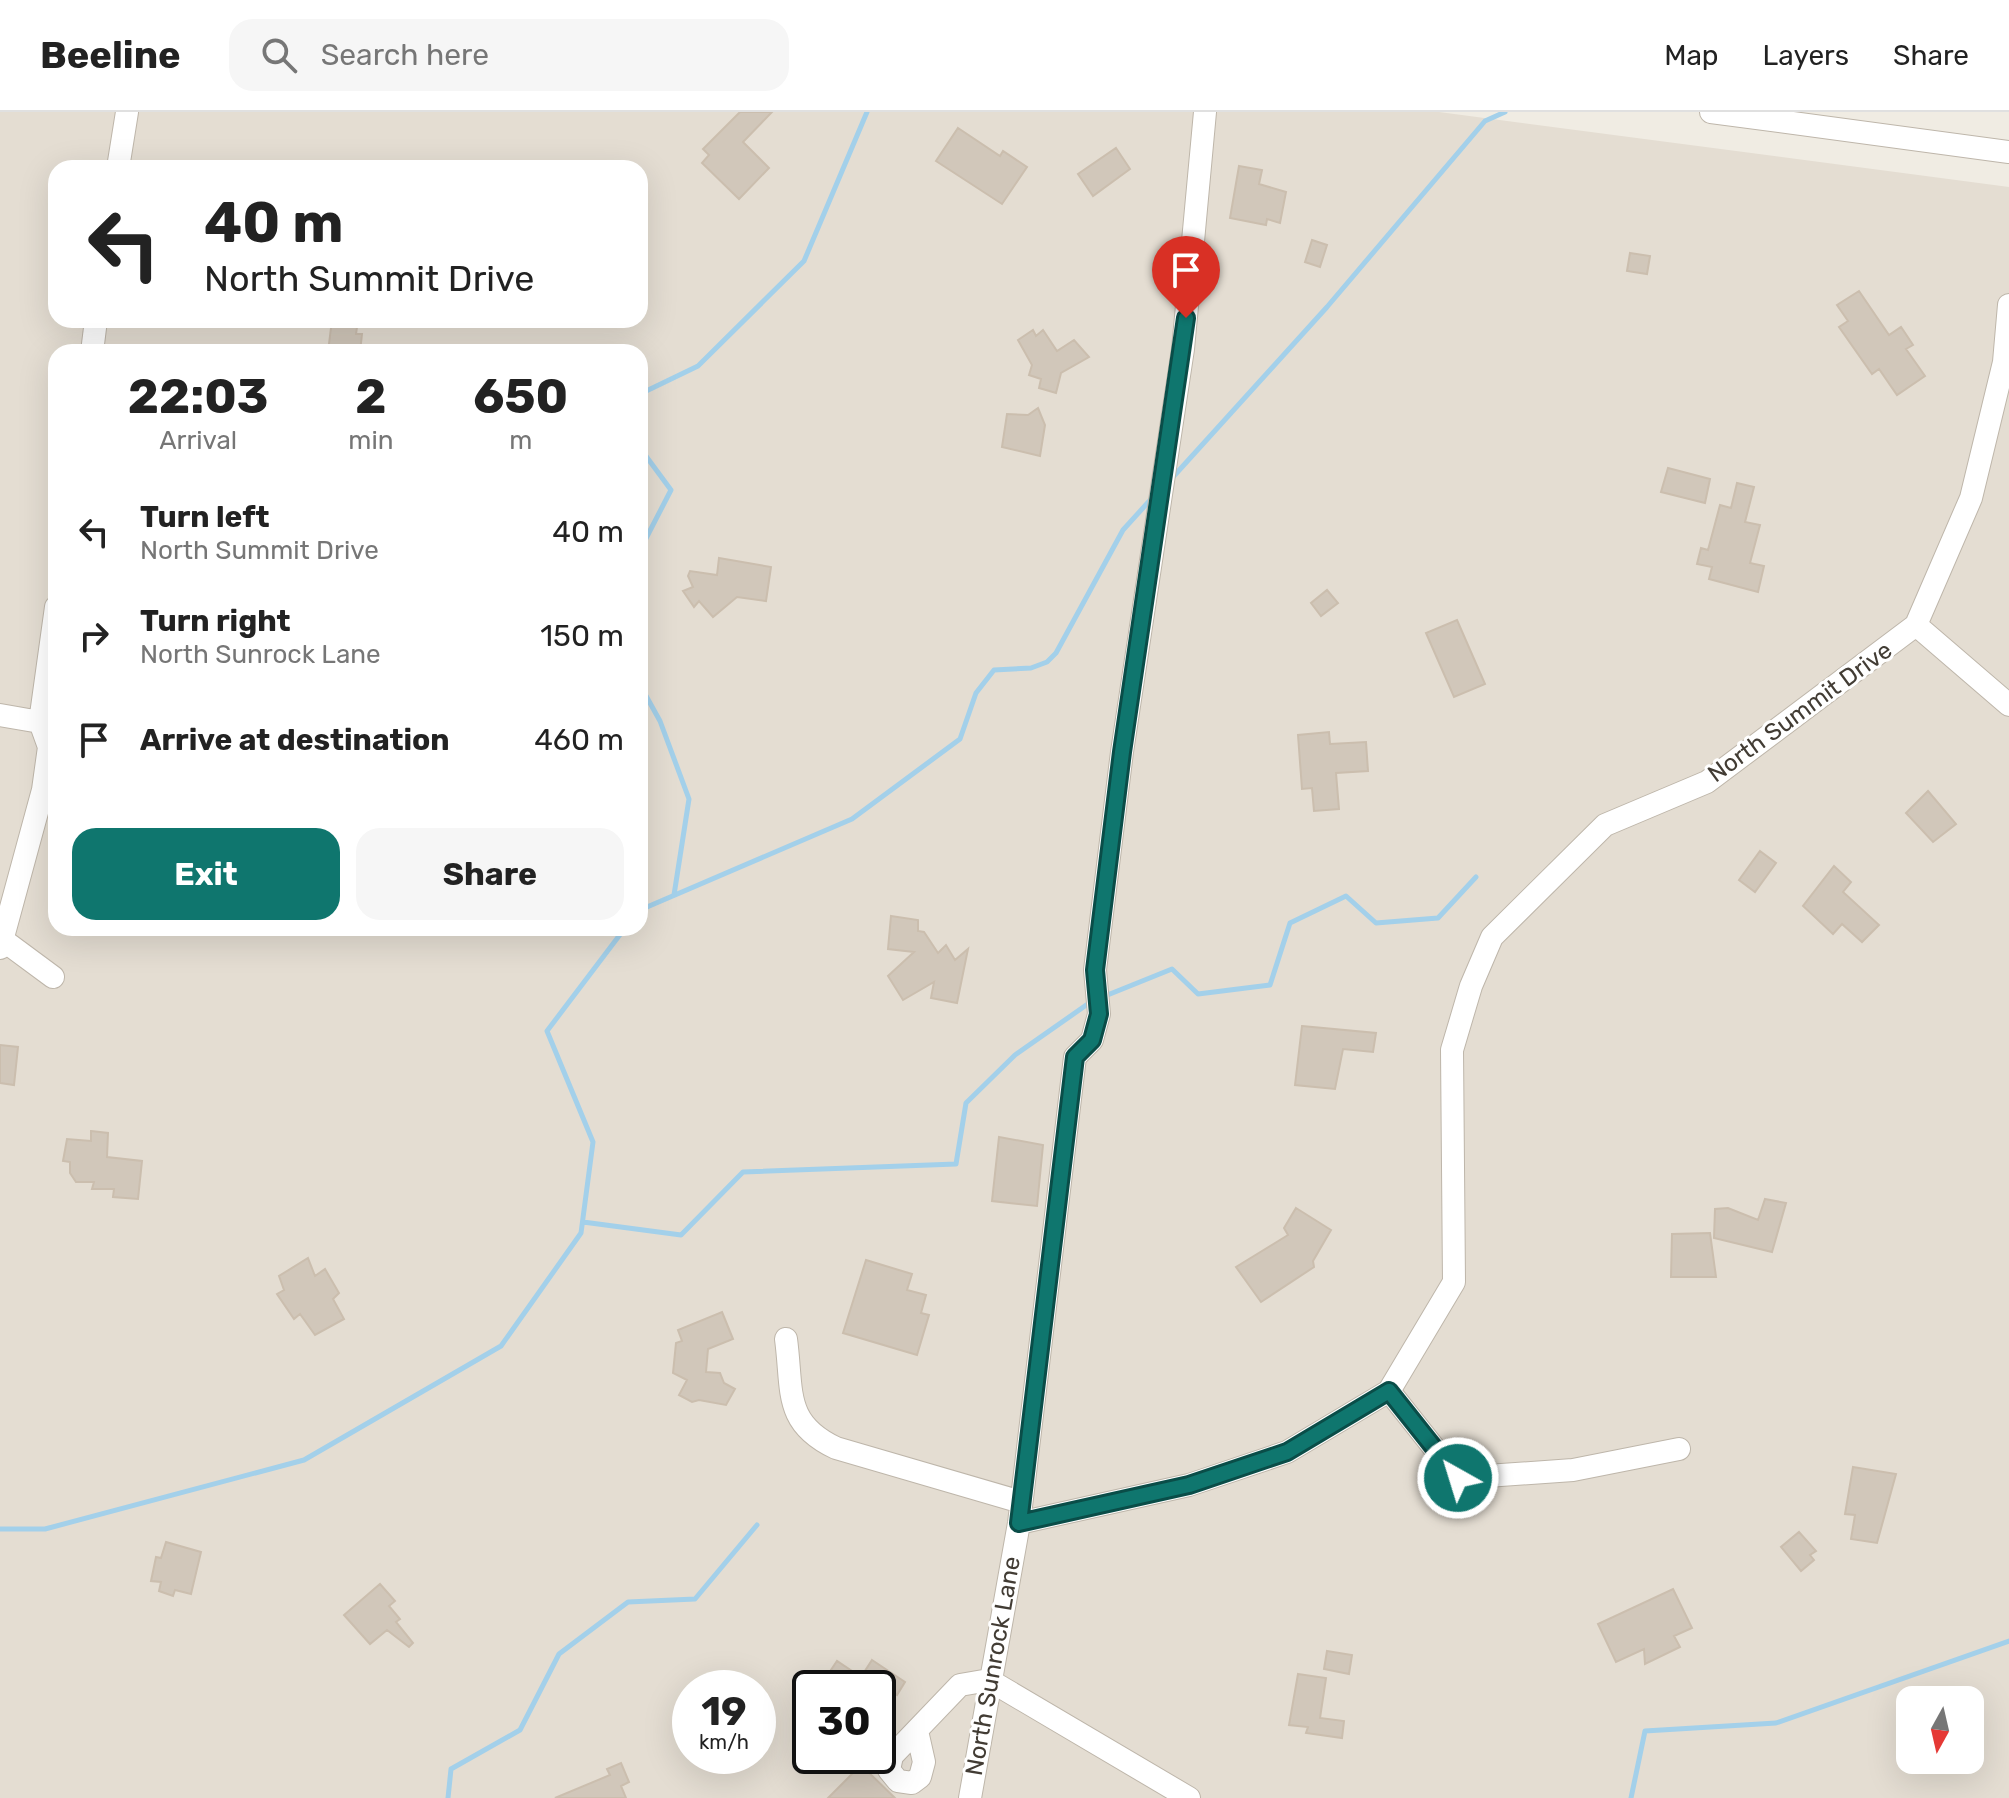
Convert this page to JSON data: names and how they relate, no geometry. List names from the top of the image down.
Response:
{
  "streets": {
    "street": ["North Summit Drive", "North Sunrock Lane"]
  },
  "crossings": [
    ["North Summit Drive", "North Sunrock Lane"]
  ],
  "north": "bottom",
  "page": {
    "header": "Beeline",
    "search": "Search here",
    "nav": ["Map", "Layers", "Share"],
    "turn": ["40 m", "North Summit Drive"],
    "eta": [
      "22:03",
      "Arrival",
      "2",
      "min",
      "650",
      "m"
    ],
    "list": [
      {
        "name": "Turn left",
        "note": "North Summit Drive",
        "value": "40 m"
      },
      {
        "name": "Turn right",
        "note": "North Sunrock Lane",
        "value": "150 m"
      },
      {
        "name": "Arrive at destination",
        "value": "460 m"
      }
    ],
    "buttons": ["Exit", "Share"],
    "speed": "19 km/h",
    "limit": "30"
  }
}
